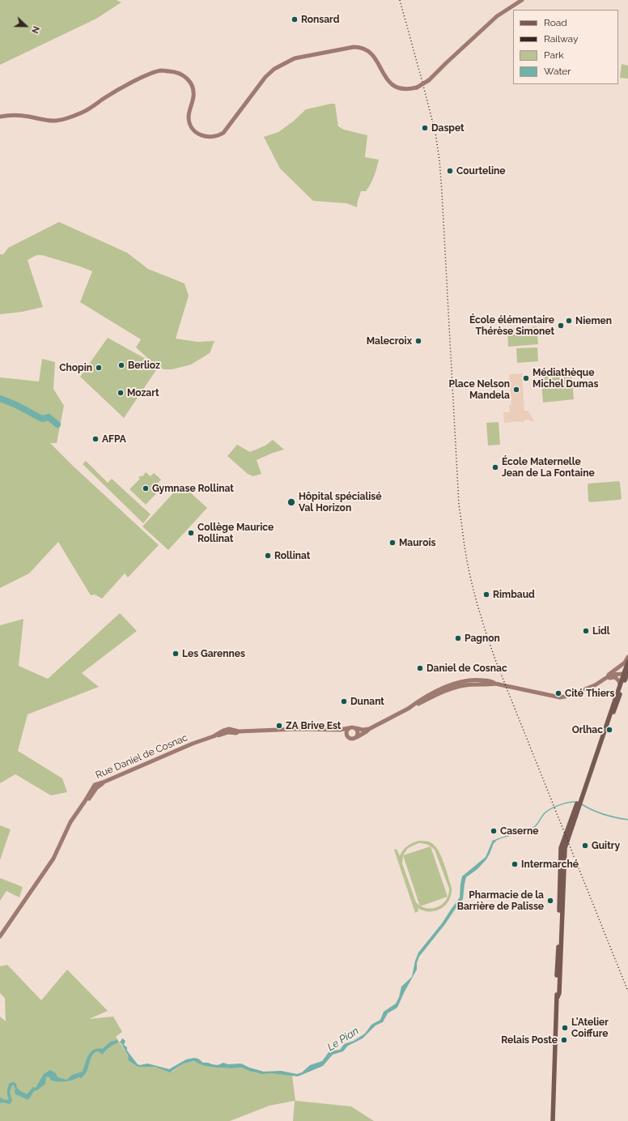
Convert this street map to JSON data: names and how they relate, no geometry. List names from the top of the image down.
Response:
{
  "streets": {
    "street": ["Rue Daniel de Cosnac"]
  },
  "water": ["Le Pian"],
  "places": [
    "Ronsard",
    "Daspet",
    "Courteline",
    "Niemen",
    "École élémentaire Thérèse Simonet",
    "Malecroix",
    "Berlioz",
    "Chopin",
    "Médiathèque Michel Dumas",
    "Place Nelson Mandela",
    "Mozart",
    "AFPA",
    "École Maternelle Jean de La Fontaine",
    "Gymnase Rollinat",
    "Hôpital spécialisé Val Horizon",
    "Collège Maurice Rollinat",
    "Maurois",
    "Rollinat",
    "Rimbaud",
    "Lidl",
    "Pagnon",
    "Les Garennes",
    "Daniel de Cosnac",
    "Cité Thiers",
    "Dunant",
    "ZA Brive Est",
    "Orlhac",
    "Caserne",
    "Guitry",
    "Intermarché",
    "Pharmacie de la Barrière de Palisse",
    "L'Atelier Coiffure",
    "Relais Poste"
  ],
  "legend": [
    "Road",
    "Railway",
    "Park",
    "Water"
  ],
  "north": "right"
}
